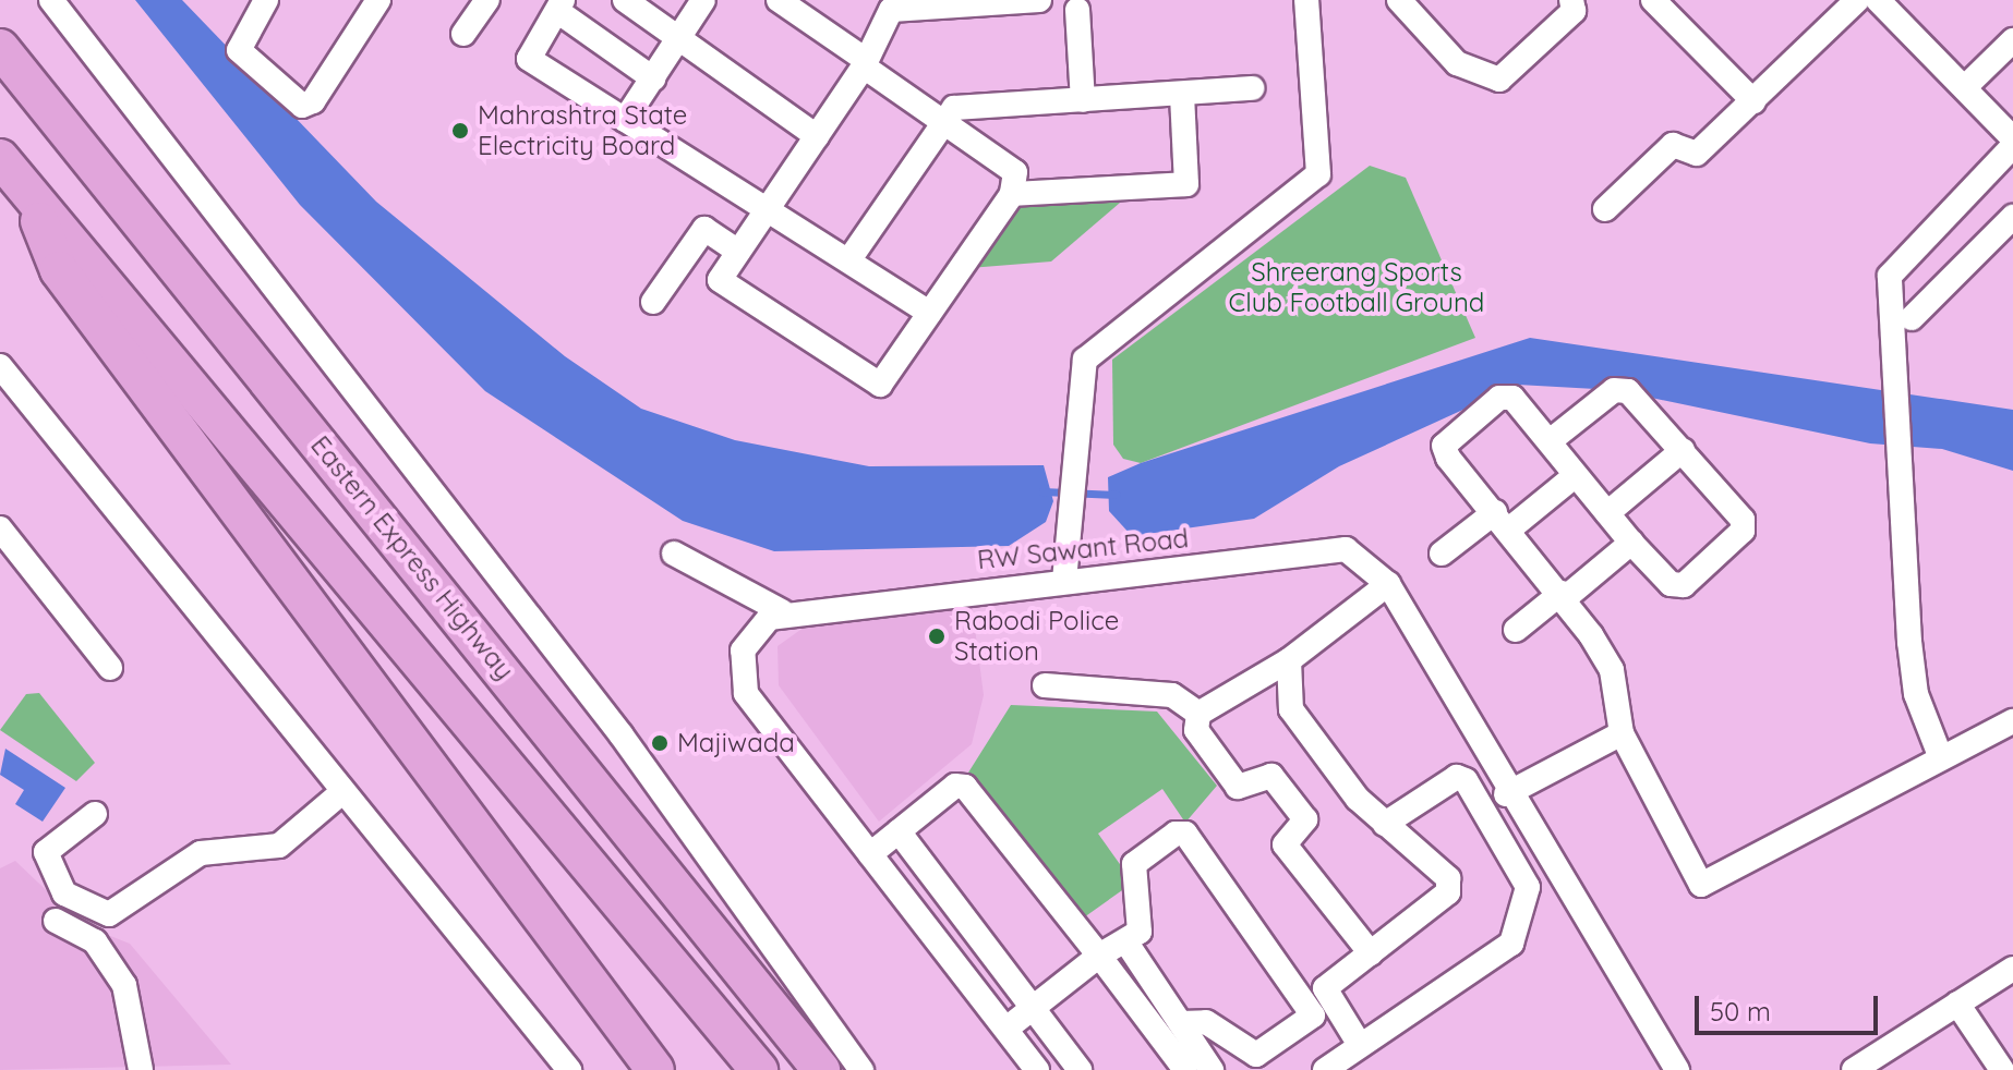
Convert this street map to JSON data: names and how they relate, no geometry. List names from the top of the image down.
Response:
{
  "streets": {
    "highway": ["Eastern Express Highway"],
    "street": ["RW Sawant Road"]
  },
  "parks": ["Shreerang Sports Club Football Ground"],
  "places": ["Mahrashtra State Electricity Board", "Rabodi Police Station", "Majiwada"],
  "scale_bar": "50 m"
}
